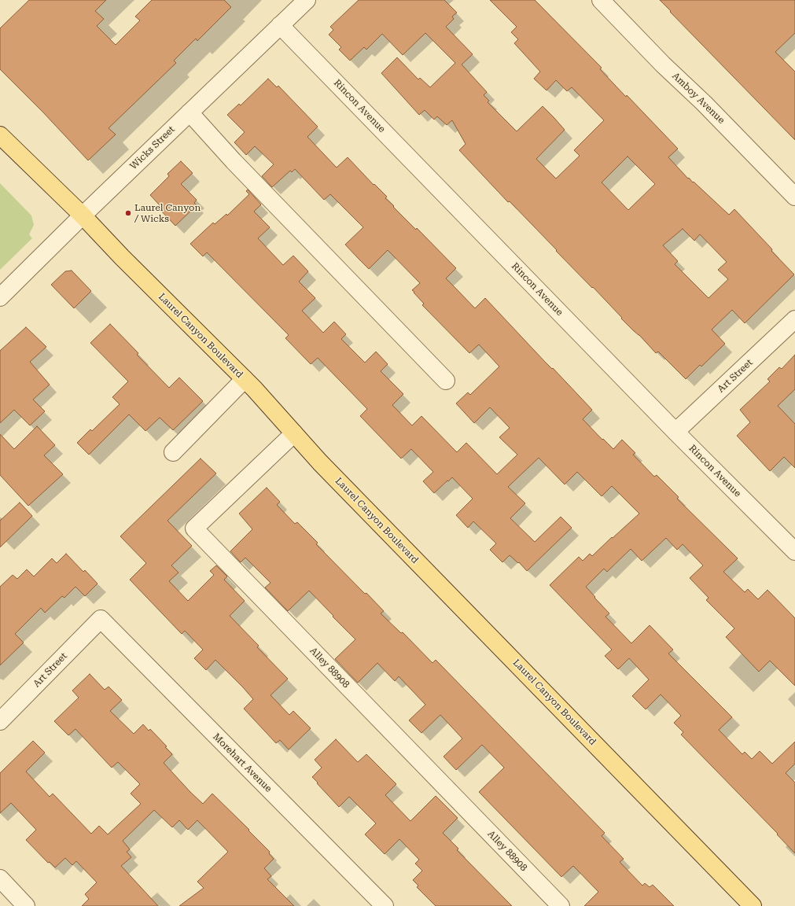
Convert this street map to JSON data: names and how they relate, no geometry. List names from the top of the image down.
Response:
{
  "streets": {
    "main road": ["Laurel Canyon Boulevard"],
    "street": [
      "Amboy Avenue",
      "Rincon Avenue",
      "Wicks Street",
      "Art Street",
      "Alley 88908",
      "Morehart Avenue"
    ]
  },
  "crossings": [
    ["Rincon Avenue", "Wicks Street"],
    ["Rincon Avenue", "Art Street"],
    ["Wicks Street", "Laurel Canyon Boulevard"],
    ["Laurel Canyon Boulevard", "Alley 88908"],
    ["Art Street", "Morehart Avenue"]
  ],
  "places": ["Laurel Canyon / Wicks"]
}
